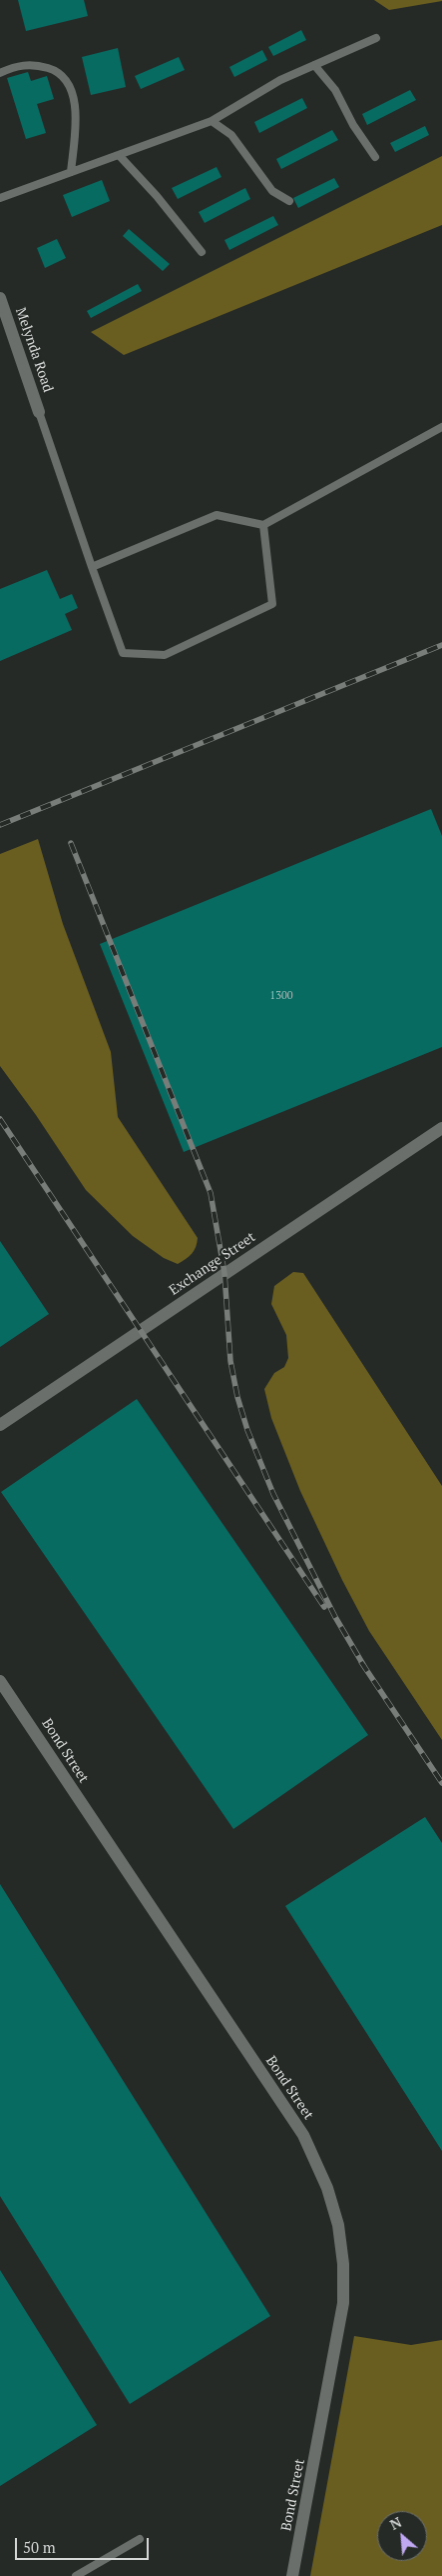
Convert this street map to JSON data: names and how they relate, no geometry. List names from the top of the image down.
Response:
{
  "streets": {
    "street": ["Melynda Road", "Exchange Street", "Bond Street"]
  },
  "house_numbers": ["1300"],
  "scale_bar": "50 m",
  "north": "top left"
}
